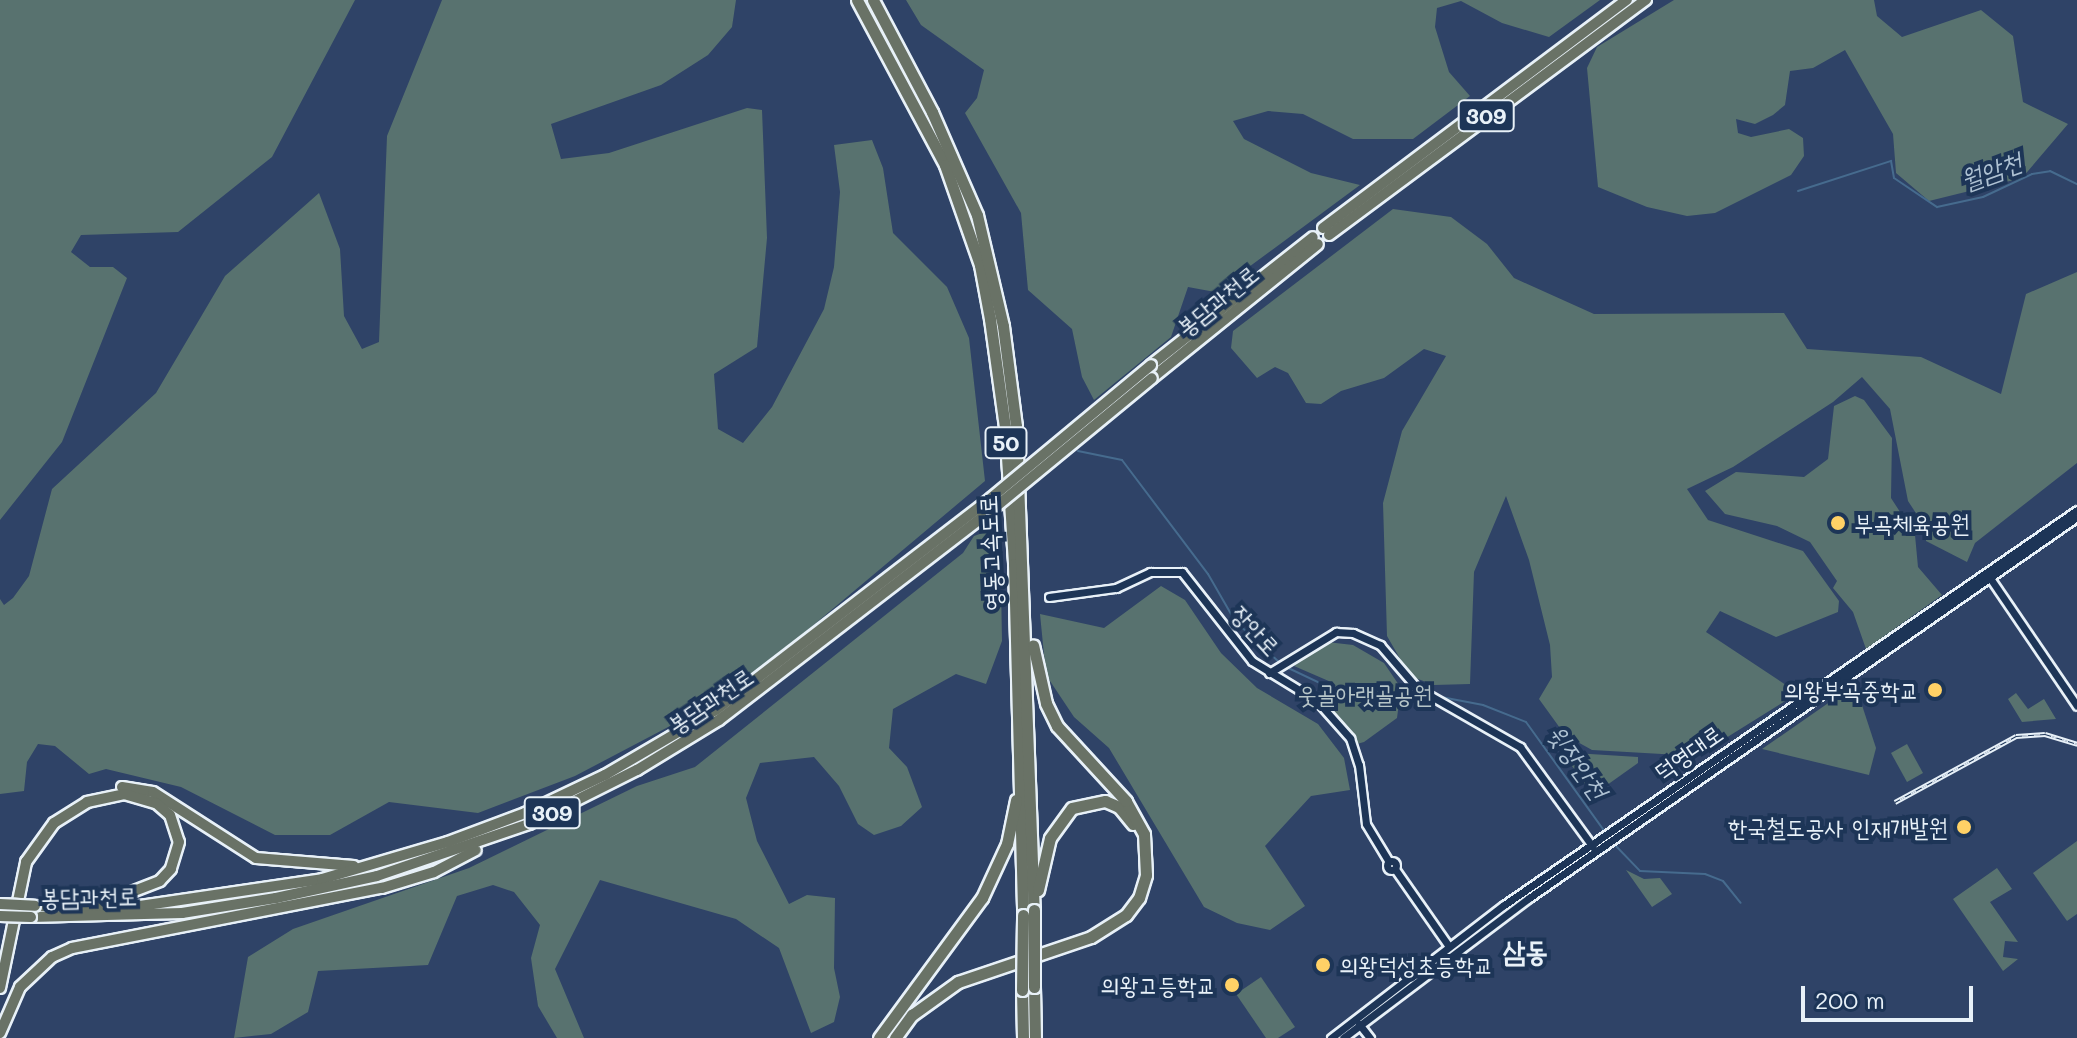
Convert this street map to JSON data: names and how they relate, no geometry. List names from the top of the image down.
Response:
{
  "streets": {
    "highway": [
      "309",
      "봉담과천로",
      "50",
      "영동고속도로"
    ],
    "street": ["장안로", "덕영대로"]
  },
  "crossings": [
    ["장안로", "덕영대로"]
  ],
  "districts": ["삼동"],
  "water": ["월암천", "윗장안천"],
  "parks": ["웃골아랫골공원"],
  "places": [
    "부곡체육공원",
    "의왕부곡중학교",
    "한국철도공사 인재개발원",
    "의왕덕성초등학교",
    "의왕고등학교"
  ],
  "scale_bar": "200 m"
}
